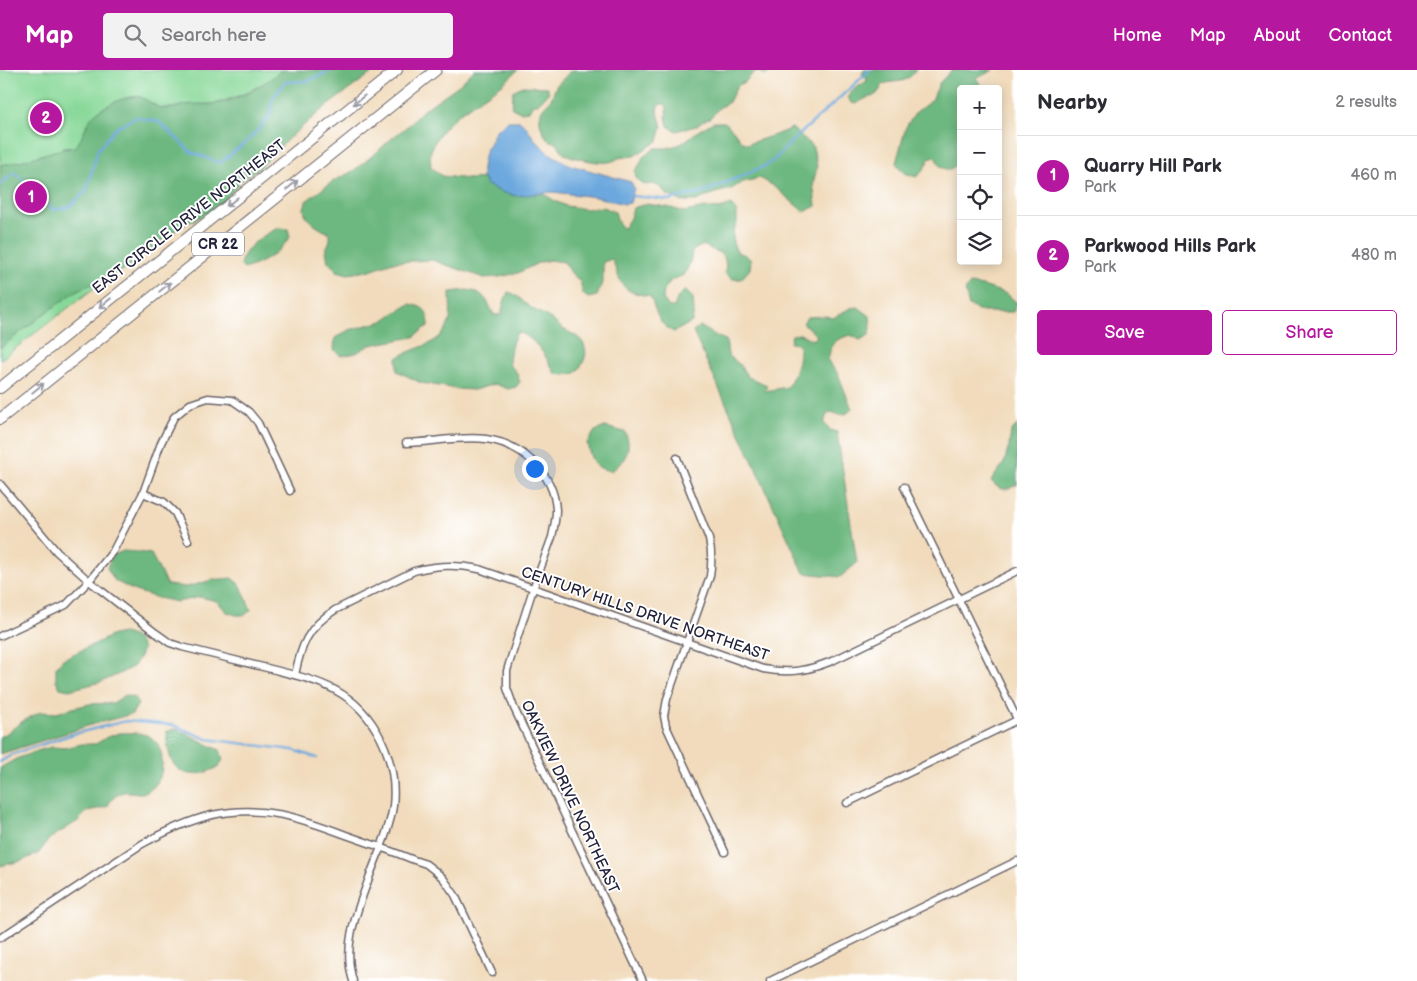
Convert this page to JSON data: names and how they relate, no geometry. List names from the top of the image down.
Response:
{
  "streets": {
    "main road": ["EAST CIRCLE DRIVE NORTHEAST", "CR 22"],
    "street": ["CENTURY HILLS DRIVE NORTHEAST", "OAKVIEW DRIVE NORTHEAST"]
  },
  "crossings": [
    ["CENTURY HILLS DRIVE NORTHEAST", "OAKVIEW DRIVE NORTHEAST"]
  ],
  "page": {
    "header": "Map",
    "search": "Search here",
    "nav": [
      "Home",
      "Map",
      "About",
      "Contact"
    ],
    "heading": ["Nearby", "2 results"],
    "map_buttons": ["+", "−"],
    "pins": ["2", "1"],
    "list": [
      {
        "mark": "1",
        "name": "Quarry Hill Park",
        "note": "Park",
        "value": "460 m"
      },
      {
        "mark": "2",
        "name": "Parkwood Hills Park",
        "note": "Park",
        "value": "480 m"
      }
    ],
    "buttons": ["Save", "Share"]
  }
}
